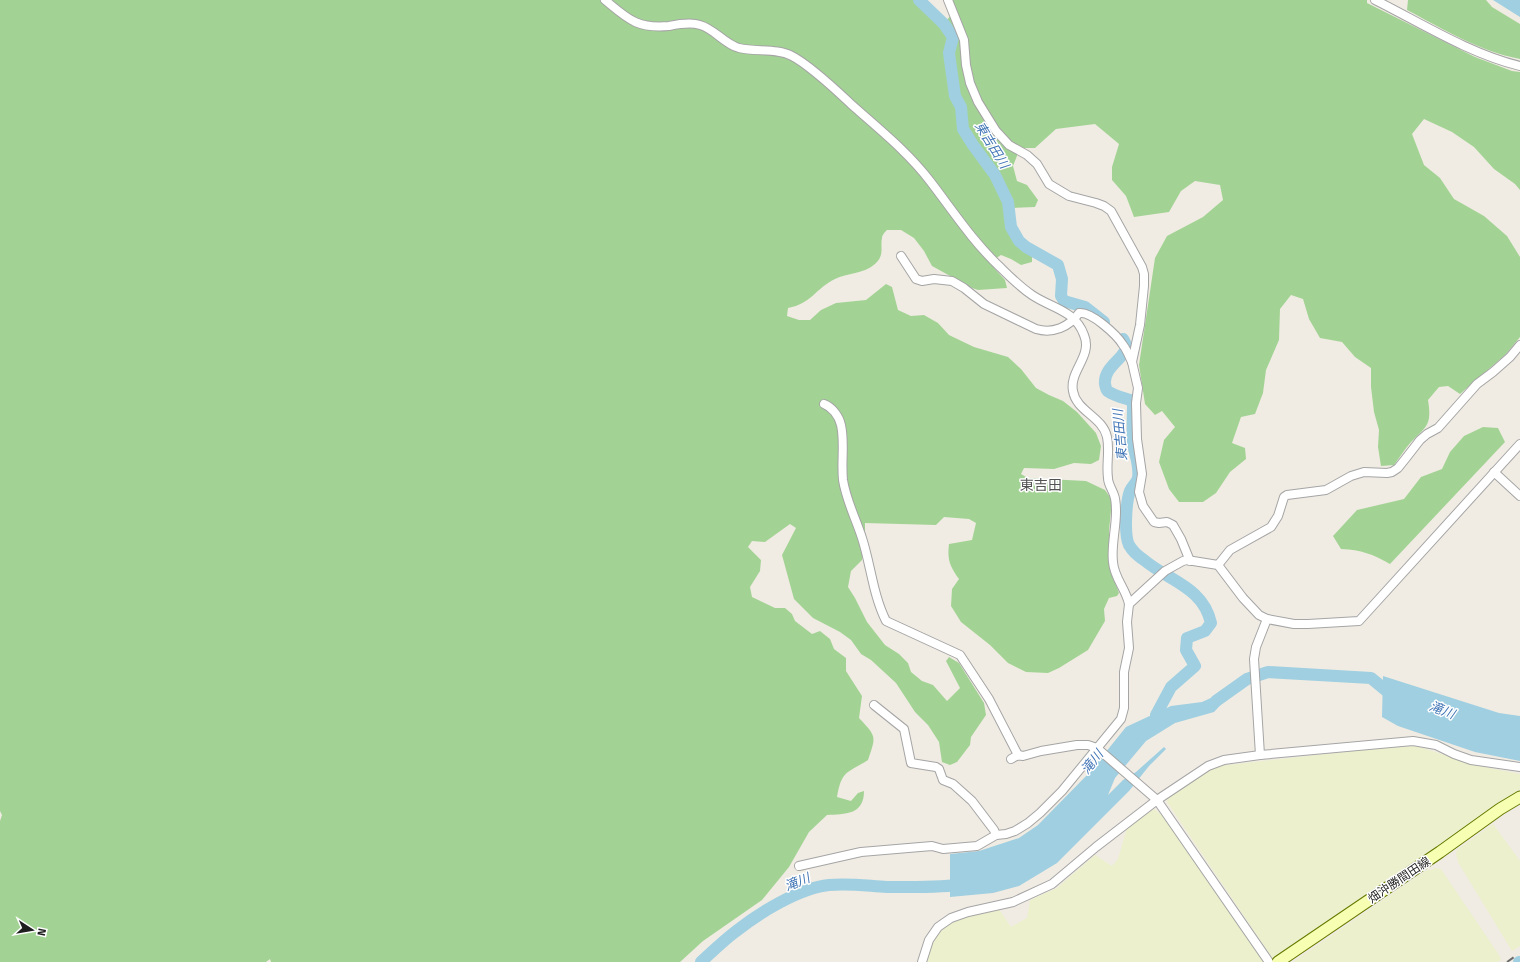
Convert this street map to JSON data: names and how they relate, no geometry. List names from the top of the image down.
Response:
{
  "streets": {
    "main road": ["畑沖勝間田線"]
  },
  "districts": ["東吉田"],
  "water": ["東吉田川", "滝川"],
  "north": "right"
}
